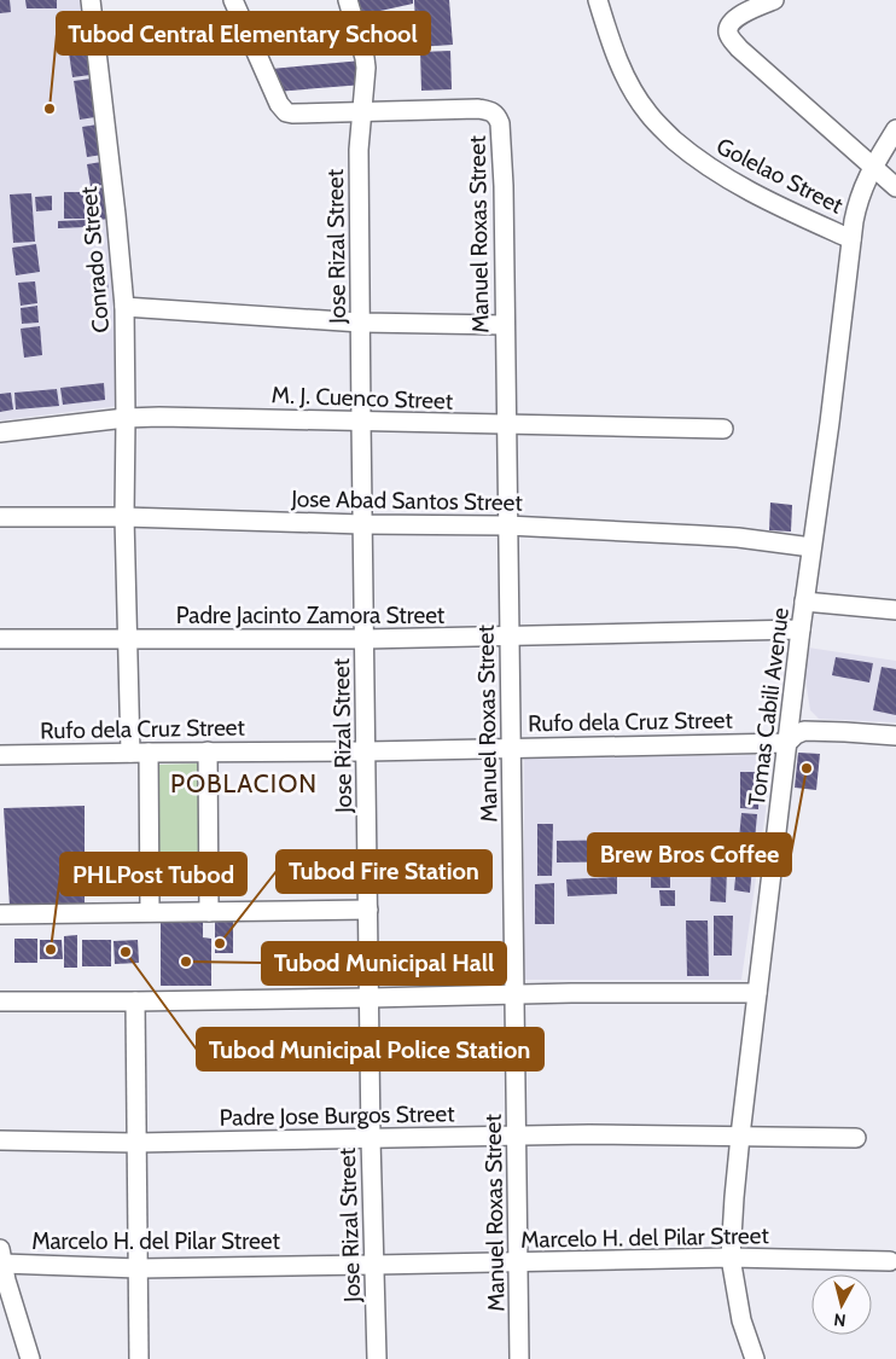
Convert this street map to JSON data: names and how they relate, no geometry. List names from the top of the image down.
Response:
{
  "streets": {
    "street": [
      "Golelao Street",
      "Manuel Roxas Street",
      "Jose Rizal Street",
      "Conrado Street",
      "M. J. Cuenco Street",
      "Jose Abad Santos Street",
      "Padre Jacinto Zamora Street",
      "Tomas Cabili Avenue",
      "Rufo dela Cruz Street",
      "Padre Jose Burgos Street",
      "Marcelo H. del Pilar Street"
    ]
  },
  "crossings": [
    ["Golelao Street", "Tomas Cabili Avenue"],
    ["Manuel Roxas Street", "Jose Rizal Street"],
    ["Manuel Roxas Street", "M. J. Cuenco Street"],
    ["Manuel Roxas Street", "Jose Abad Santos Street"],
    ["Manuel Roxas Street", "Padre Jacinto Zamora Street"],
    ["Manuel Roxas Street", "Rufo dela Cruz Street"],
    ["Manuel Roxas Street", "Padre Jose Burgos Street"],
    ["Manuel Roxas Street", "Marcelo H. del Pilar Street"],
    ["Jose Rizal Street", "M. J. Cuenco Street"],
    ["Jose Rizal Street", "Jose Abad Santos Street"],
    ["Jose Rizal Street", "Padre Jacinto Zamora Street"],
    ["Jose Rizal Street", "Rufo dela Cruz Street"],
    ["Jose Rizal Street", "Padre Jose Burgos Street"],
    ["Jose Rizal Street", "Marcelo H. del Pilar Street"],
    ["Conrado Street", "M. J. Cuenco Street"],
    ["Conrado Street", "Jose Abad Santos Street"],
    ["Conrado Street", "Padre Jacinto Zamora Street"],
    ["Conrado Street", "Rufo dela Cruz Street"],
    ["Jose Abad Santos Street", "Tomas Cabili Avenue"],
    ["Padre Jacinto Zamora Street", "Tomas Cabili Avenue"],
    ["Tomas Cabili Avenue", "Rufo dela Cruz Street"],
    ["Tomas Cabili Avenue", "Padre Jose Burgos Street"],
    ["Tomas Cabili Avenue", "Marcelo H. del Pilar Street"]
  ],
  "districts": ["POBLACION"],
  "places": [
    "Tubod Central Elementary School",
    "Brew Bros Coffee",
    "Tubod Fire Station",
    "PHLPost Tubod",
    "Tubod Municipal Police Station",
    "Tubod Municipal Hall"
  ],
  "north": "bottom"
}
